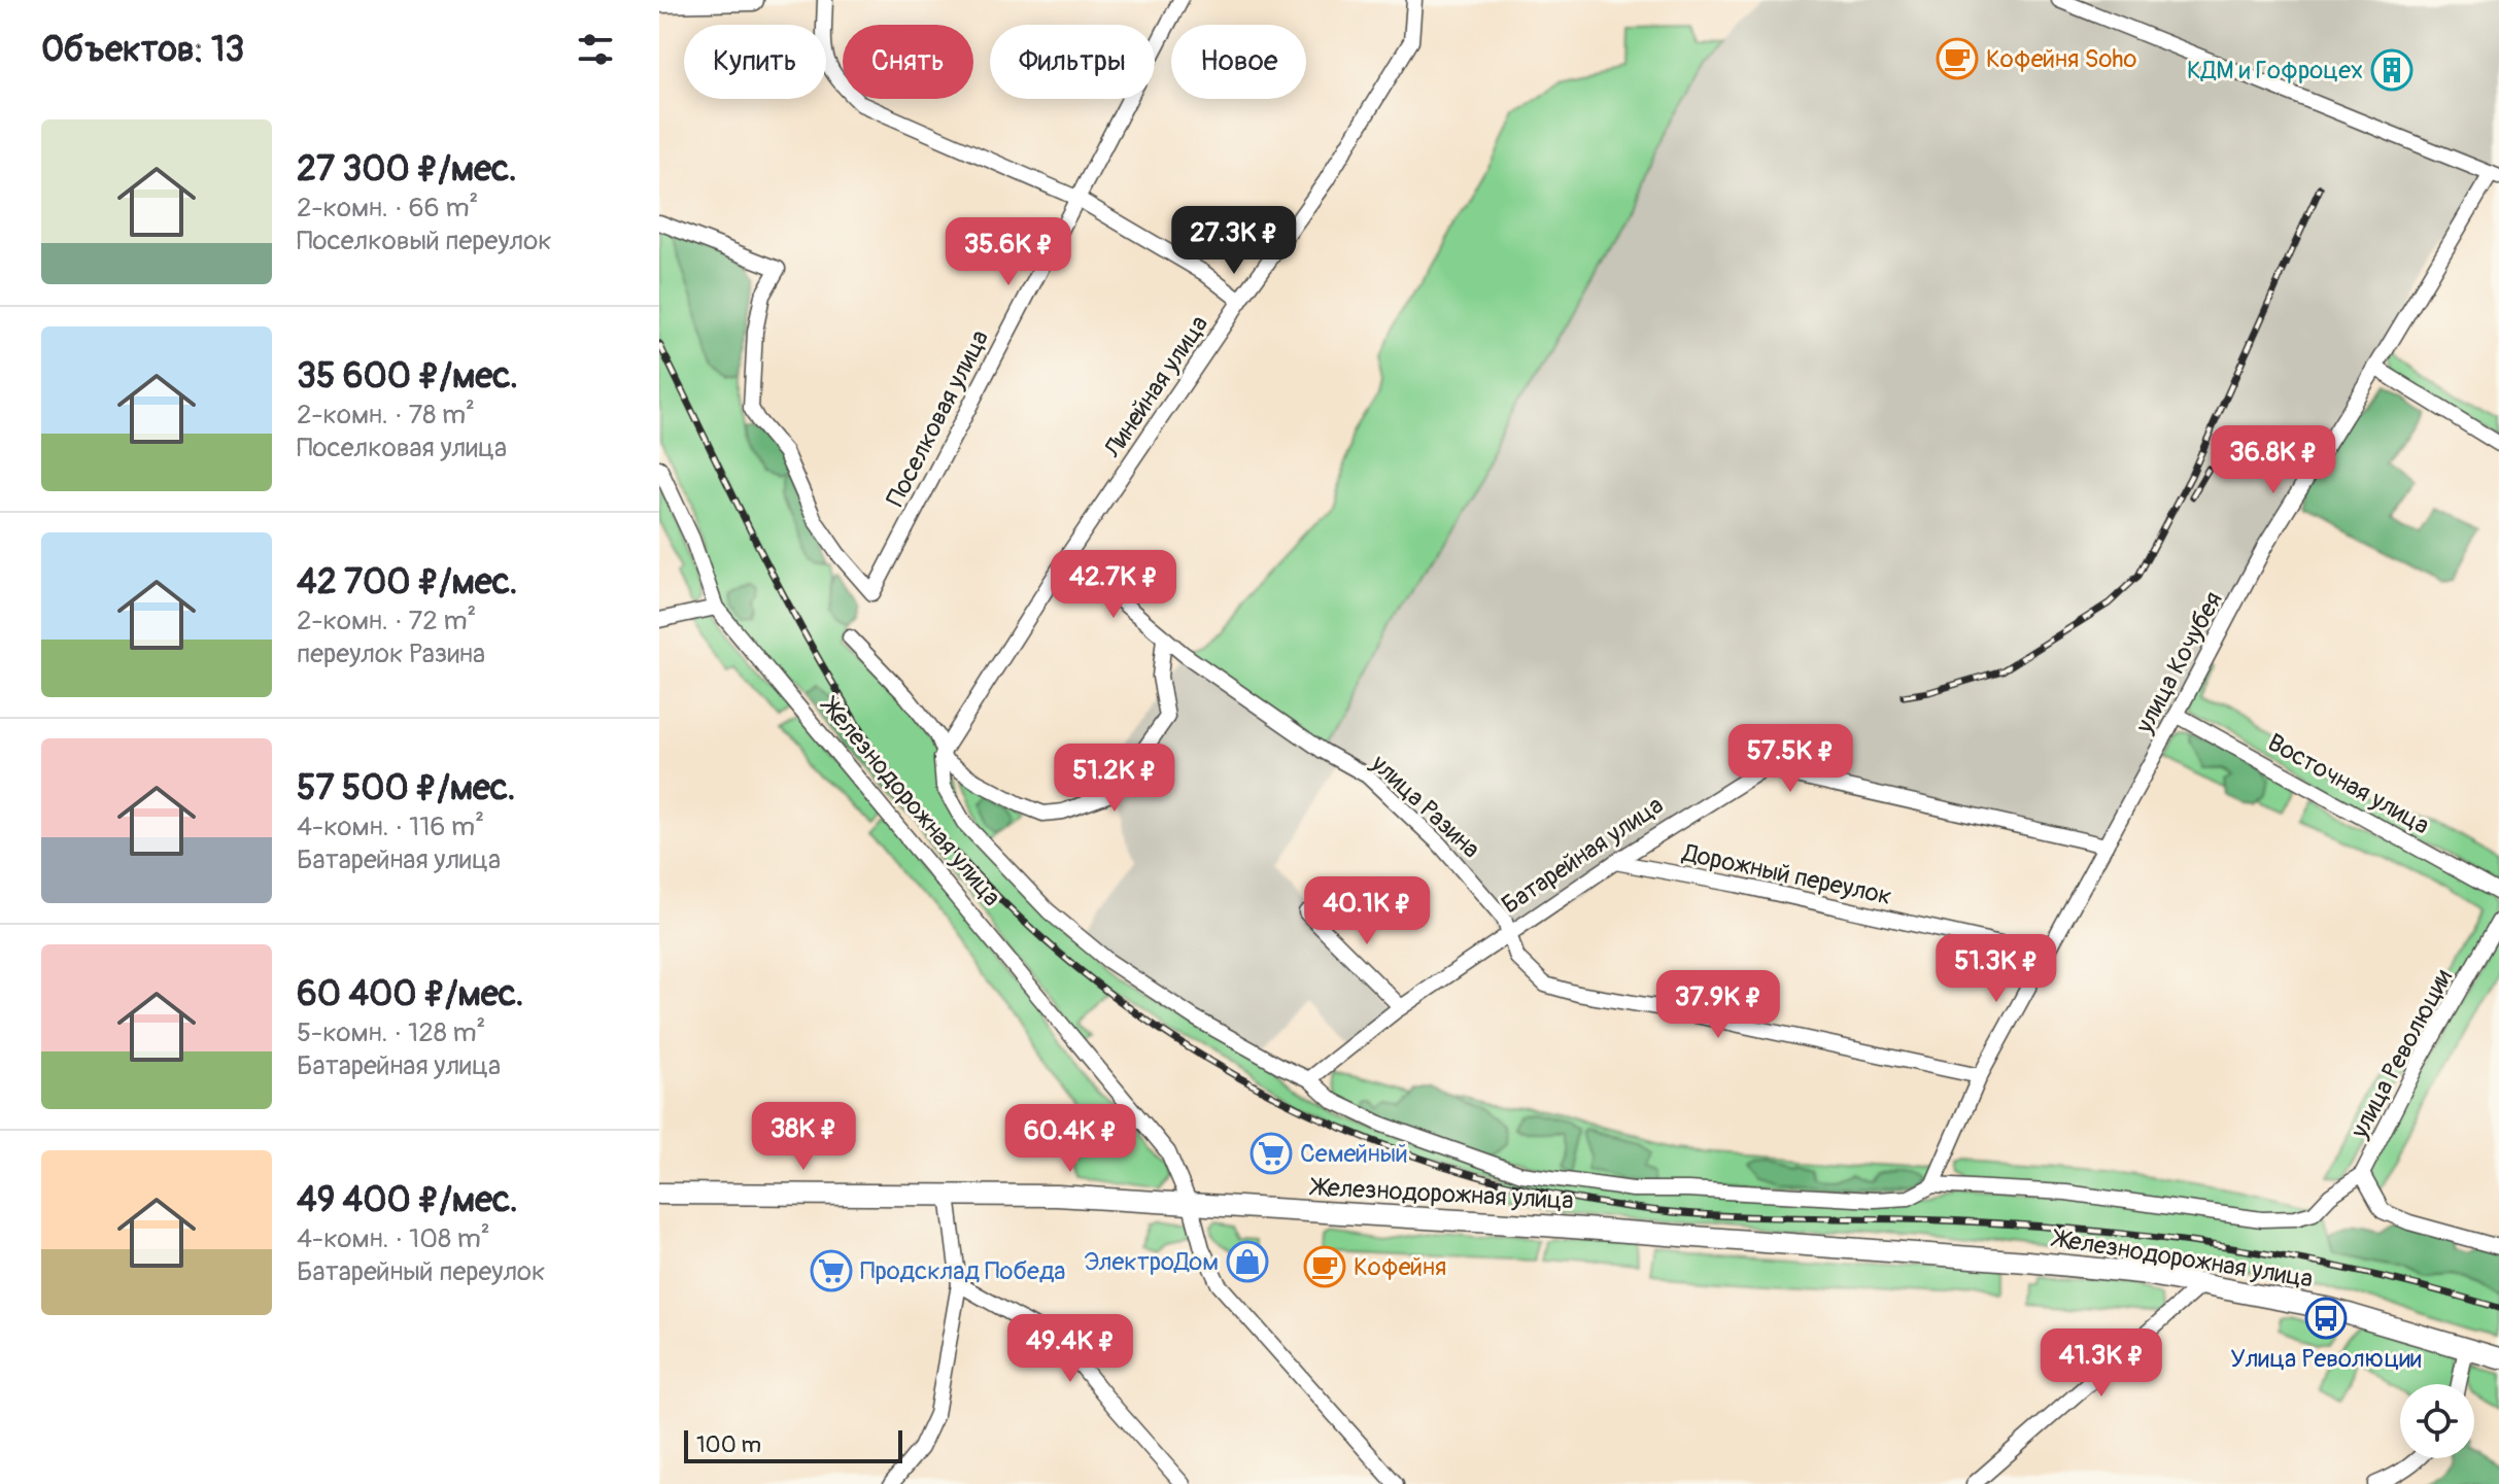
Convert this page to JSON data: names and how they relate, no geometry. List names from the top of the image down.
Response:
{
  "streets": {
    "main road": ["Железнодорожная улица"],
    "street": [
      "Линейная улица",
      "Поселковая улица",
      "улица Кочубея",
      "Восточная улица",
      "улица Разина",
      "Батарейная улица",
      "Дорожный переулок",
      "улица Революции"
    ]
  },
  "crossings": [
    ["Линейная улица", "Железнодорожная улица"],
    ["Линейная улица", "улица Разина"],
    ["улица Кочубея", "Восточная улица"],
    ["улица Кочубея", "Железнодорожная улица"],
    ["улица Кочубея", "улица Разина"],
    ["улица Кочубея", "Батарейная улица"],
    ["улица Кочубея", "Дорожный переулок"],
    ["Железнодорожная улица", "Батарейная улица"],
    ["Железнодорожная улица", "улица Революции"],
    ["улица Разина", "Батарейная улица"],
    ["Батарейная улица", "Дорожный переулок"]
  ],
  "places": {
    "cafe": ["Кофейня Soho", "Кофейня"],
    "building": ["КДМ и Гофроцех"],
    "supermarket": ["Семейный", "Продсклад Победа"],
    "shop": ["ЭлектроДом"],
    "bus stop": ["Улица Революции"]
  },
  "scale_bar": "100 m",
  "page": {
    "heading": "Объектов: 13",
    "chip": [
      "Купить",
      "Снять",
      "Фильтры",
      "Новое"
    ],
    "list": [
      {
        "name": "27 300 ₽/мес.",
        "note": "2-комн. · 66 m² · Поселковый переулок"
      },
      {
        "name": "35 600 ₽/мес.",
        "note": "2-комн. · 78 m² · Поселковая улица"
      },
      {
        "name": "42 700 ₽/мес.",
        "note": "2-комн. · 72 m² · переулок Разина"
      },
      {
        "name": "57 500 ₽/мес.",
        "note": "4-комн. · 116 m² · Батарейная улица"
      },
      {
        "name": "60 400 ₽/мес.",
        "note": "5-комн. · 128 m² · Батарейная улица"
      },
      {
        "name": "49 400 ₽/мес.",
        "note": "4-комн. · 108 m² · Батарейный переулок"
      }
    ],
    "price": [
      "27.3K ₽",
      "35.6K ₽",
      "36.8K ₽",
      "42.7K ₽",
      "57.5K ₽",
      "51.2K ₽",
      "40.1K ₽",
      "51.3K ₽",
      "37.9K ₽",
      "38K ₽",
      "60.4K ₽",
      "49.4K ₽",
      "41.3K ₽"
    ],
    "scale": "100 m"
  }
}
